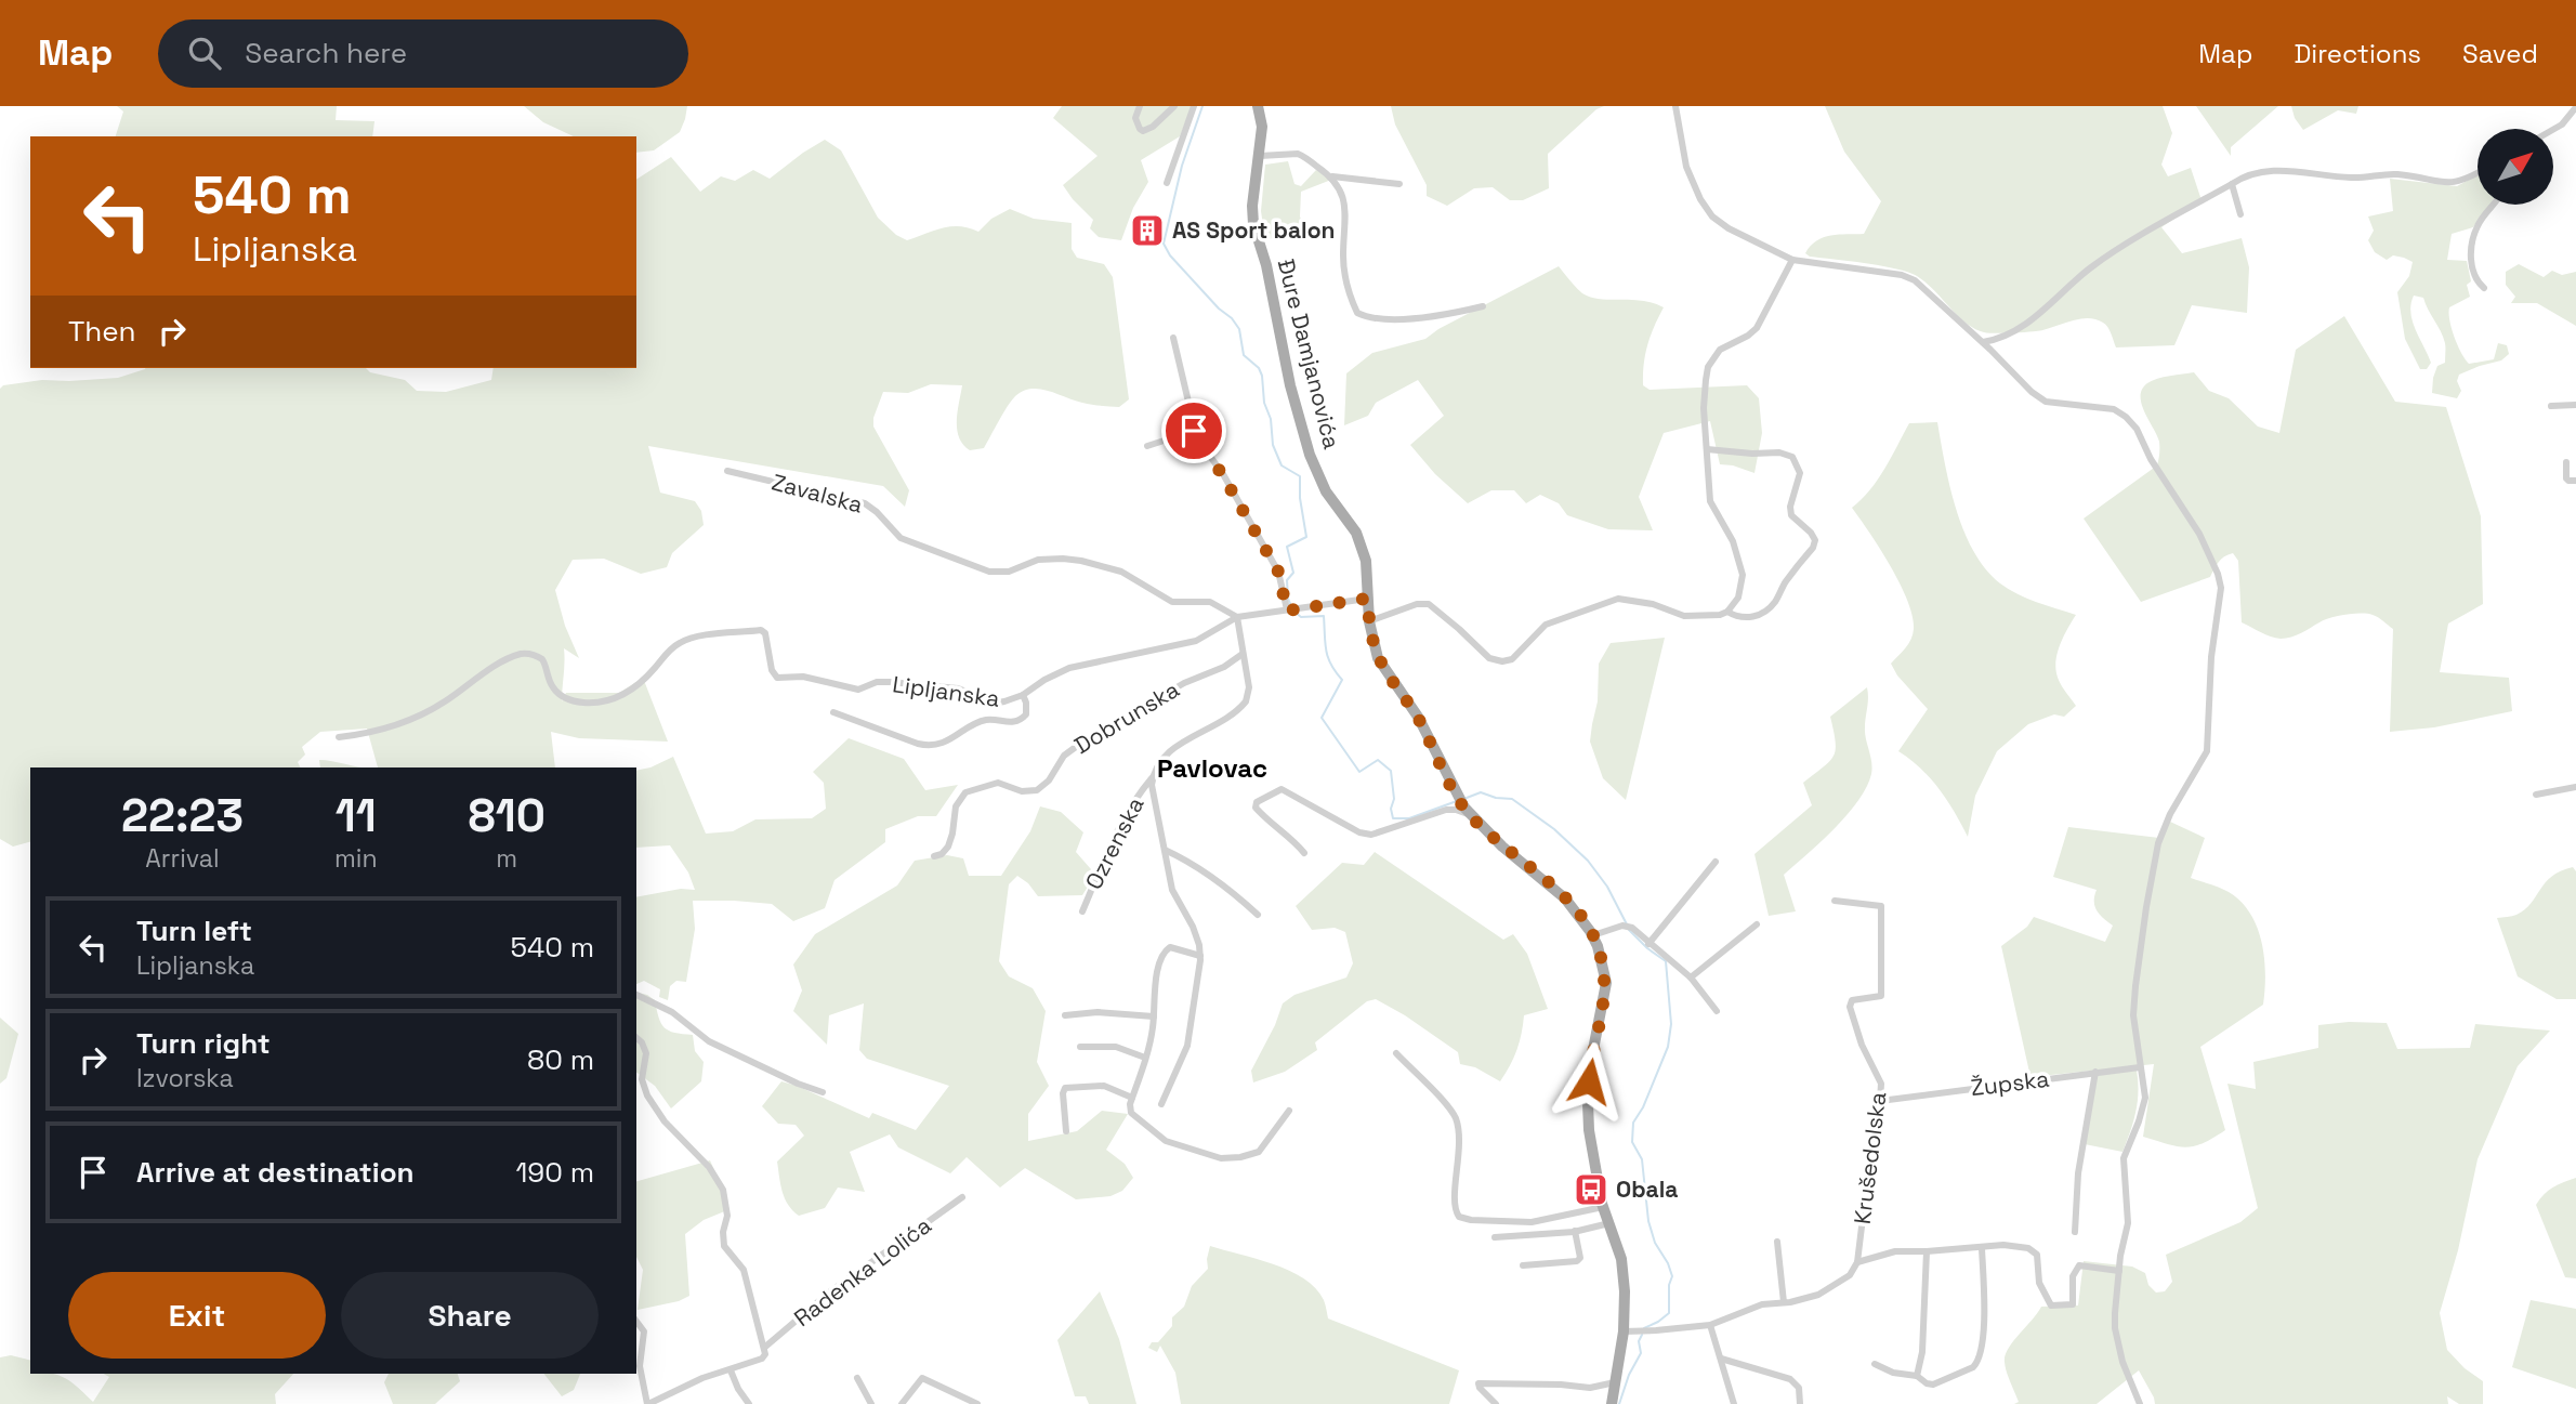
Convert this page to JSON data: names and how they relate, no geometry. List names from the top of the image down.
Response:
{
  "streets": {
    "main road": ["Đure Damjanovića"],
    "street": [
      "Zavalska",
      "Lipljanska",
      "Dobrunska",
      "Ozrenska",
      "Župska",
      "Krušedolska",
      "Radenka Lolića"
    ]
  },
  "crossings": [
    ["Đure Damjanovića", "Lipljanska"],
    ["Zavalska", "Lipljanska"],
    ["Zavalska", "Ozrenska"],
    ["Lipljanska", "Ozrenska"],
    ["Dobrunska", "Ozrenska"],
    ["Župska", "Krušedolska"]
  ],
  "districts": ["Pavlovac"],
  "places": {
    "building": ["AS Sport balon"],
    "bus stop": ["Obala"]
  },
  "north": "top right",
  "page": {
    "header": "Map",
    "search": "Search here",
    "nav": ["Map", "Directions", "Saved"],
    "turn": ["540 m", "Lipljanska"],
    "then": "Then",
    "eta": [
      "22:23",
      "Arrival",
      "11",
      "min",
      "810",
      "m"
    ],
    "list": [
      {
        "name": "Turn left",
        "note": "Lipljanska",
        "value": "540 m"
      },
      {
        "name": "Turn right",
        "note": "Izvorska",
        "value": "80 m"
      },
      {
        "name": "Arrive at destination",
        "value": "190 m"
      }
    ],
    "buttons": ["Exit", "Share"]
  }
}
